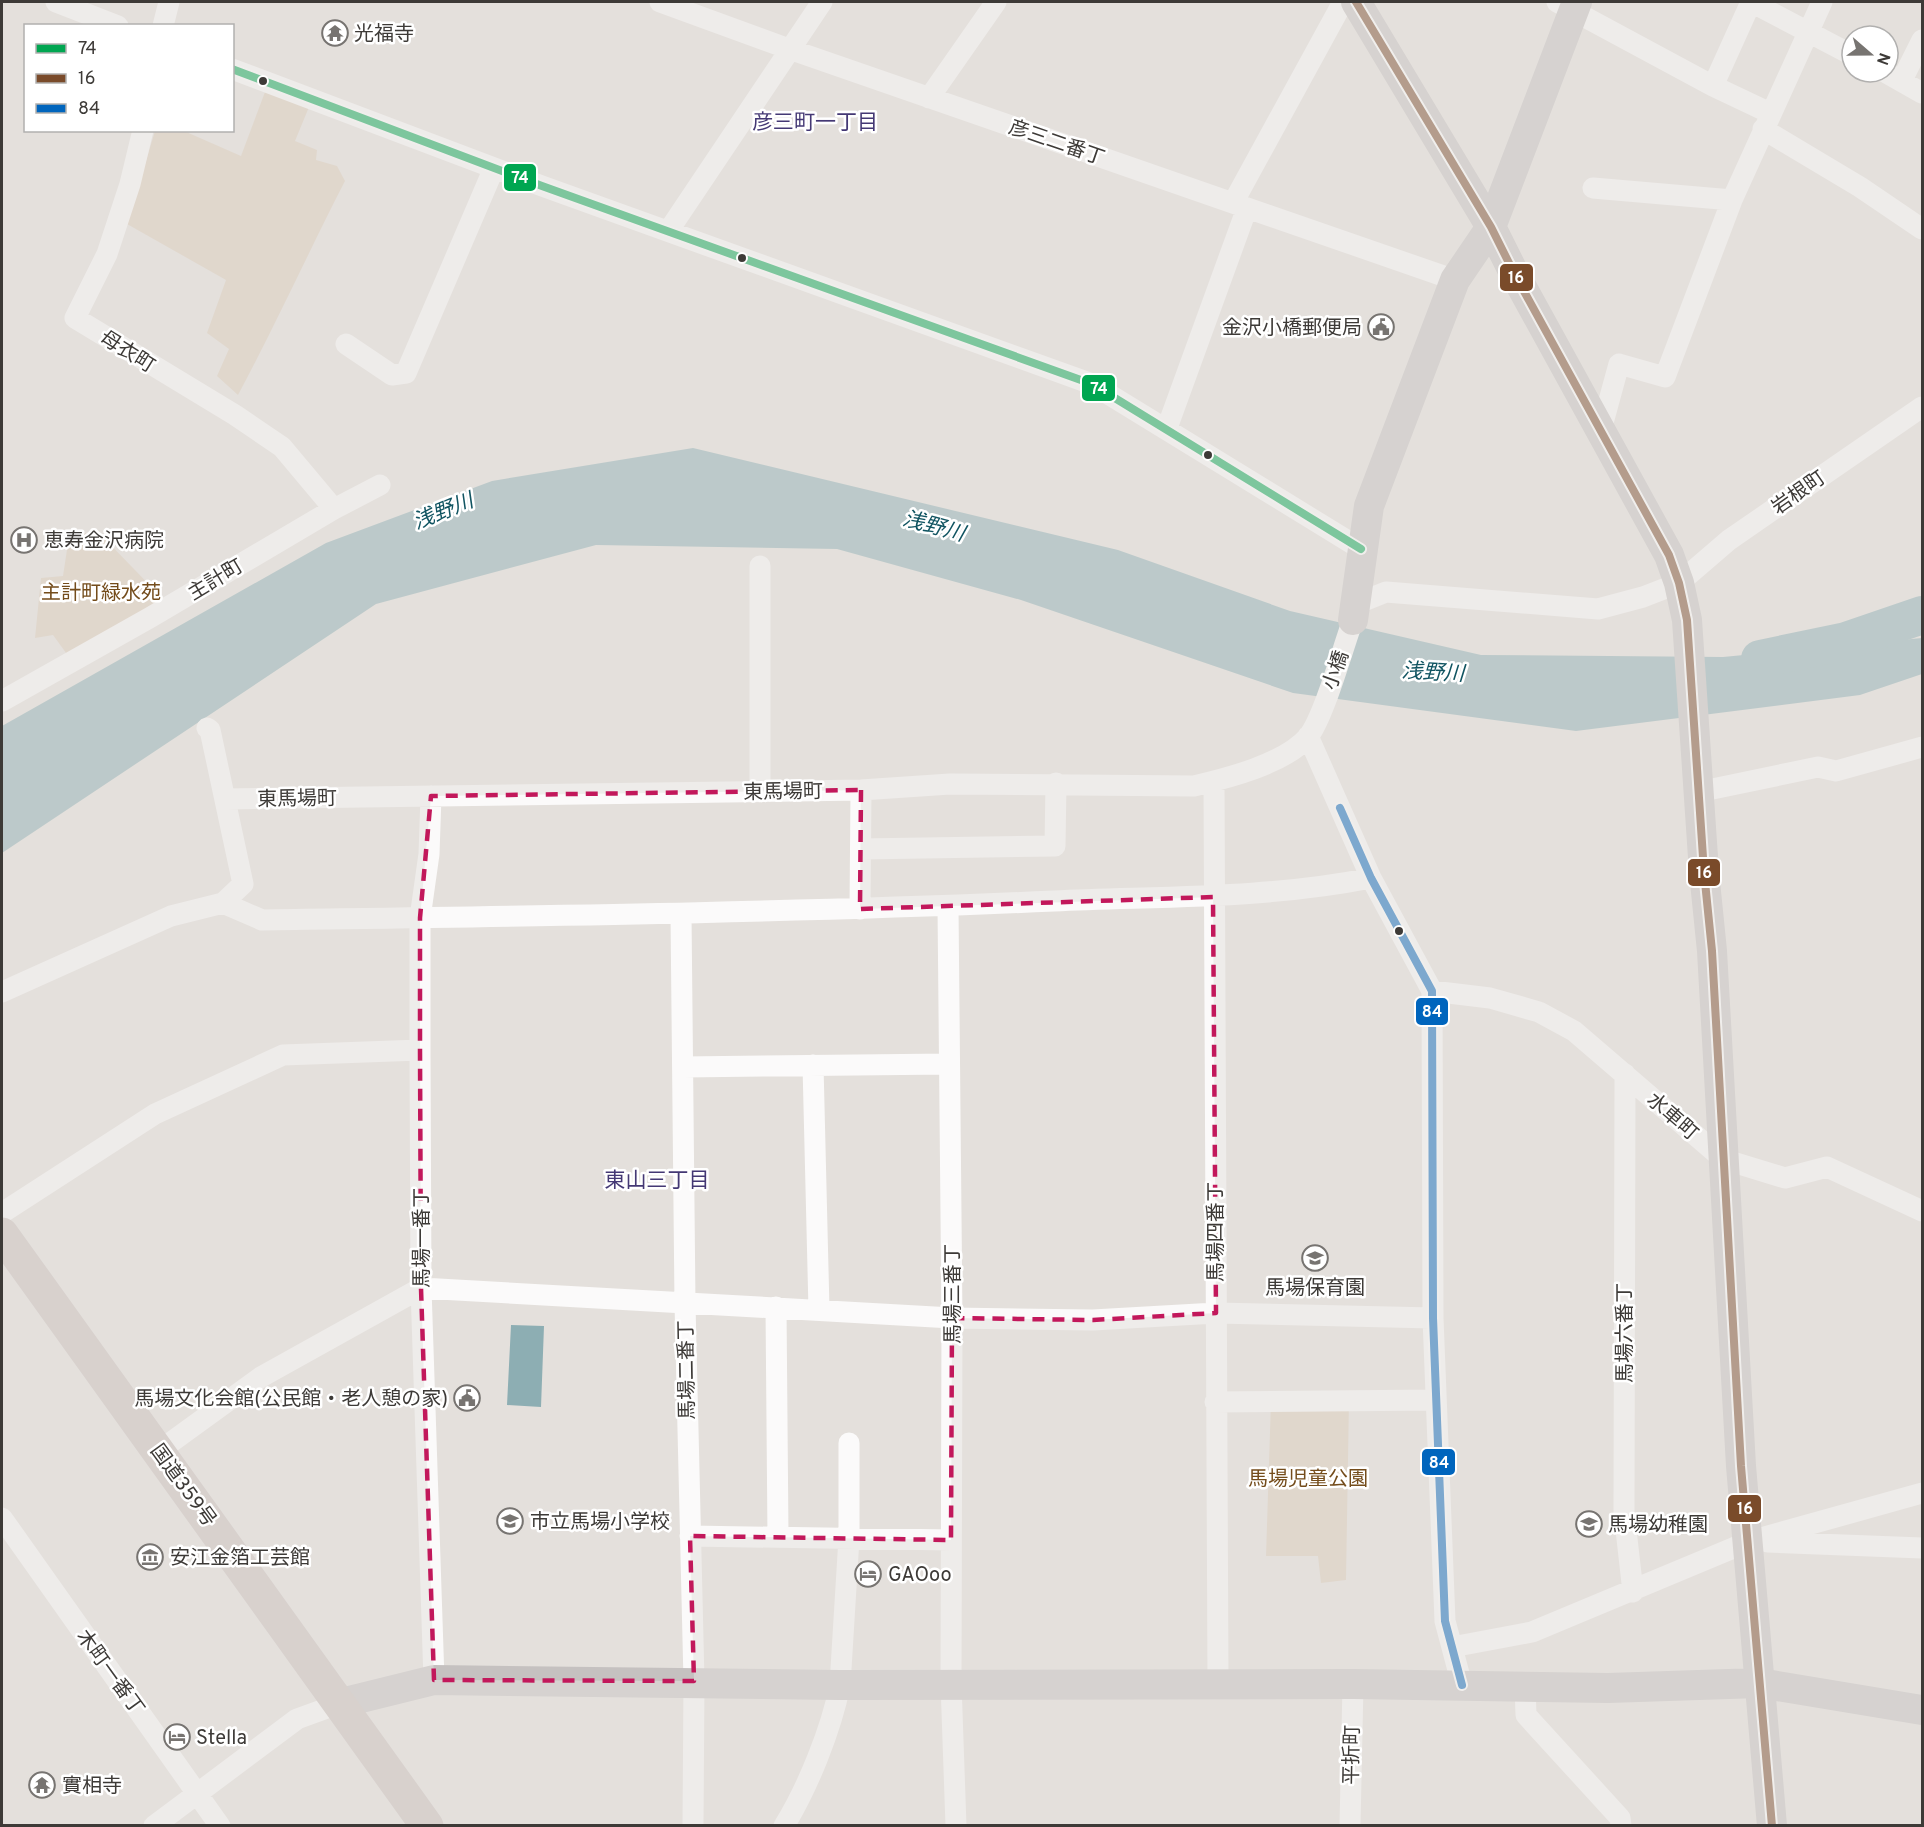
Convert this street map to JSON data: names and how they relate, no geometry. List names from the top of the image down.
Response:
{
  "streets": {
    "highway": ["国道359号"],
    "street": [
      "彦三二番丁",
      "母衣町",
      "岩根町",
      "主計町",
      "小橋",
      "東馬場町",
      "水車町",
      "馬場四番丁",
      "馬場一番丁",
      "馬場三番丁",
      "馬場六番丁",
      "馬場二番丁",
      "木町一番丁",
      "平折町"
    ]
  },
  "crossings": [
    ["母衣町", "主計町"],
    ["岩根町", "小橋"],
    ["小橋", "東馬場町"],
    ["東馬場町", "馬場四番丁"],
    ["東馬場町", "馬場一番丁"],
    ["水車町", "馬場六番丁"]
  ],
  "districts": ["彦三町一丁目", "東山三丁目"],
  "water": ["浅野川"],
  "parks": ["主計町緑水苑", "馬場児童公園"],
  "places": {
    "temple": ["光福寺", "實相寺"],
    "public building": ["金沢小橋郵便局", "馬場文化会館(公民館・老人憩の家)"],
    "hospital": ["恵寿金沢病院"],
    "school or university": ["馬場保育園", "市立馬場小学校", "馬場幼稚園"],
    "museum": ["安江金箔工芸館"],
    "hotel": ["GAOoo", "Stella"]
  },
  "lines": ["transit line 16", "transit line 74", "transit line 84"],
  "legend": ["74", "16", "84"],
  "north": "right"
}
